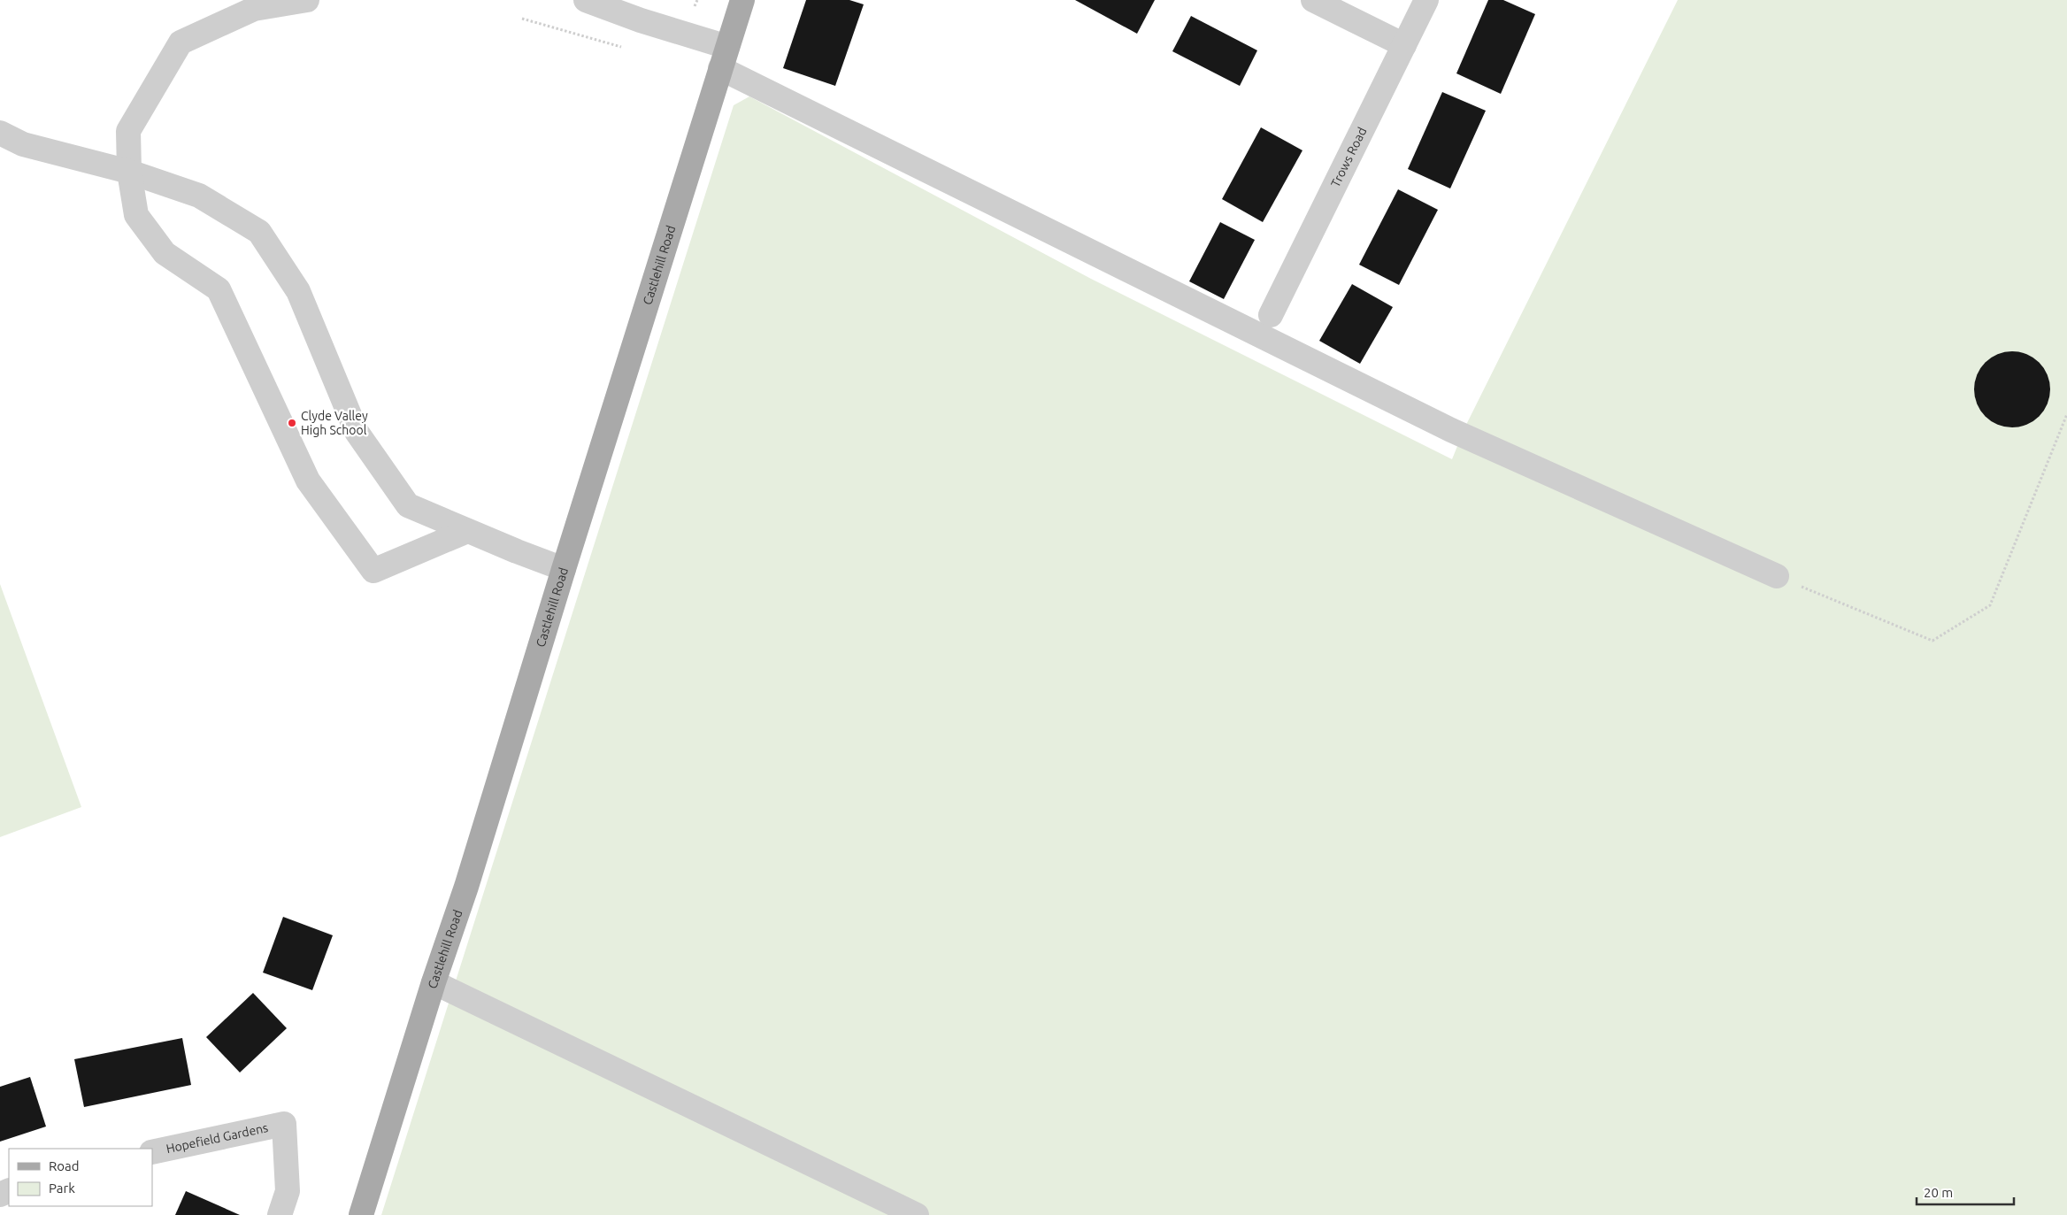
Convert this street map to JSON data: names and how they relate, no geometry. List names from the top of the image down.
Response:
{
  "streets": {
    "main road": ["Castlehill Road"],
    "street": ["Trows Road", "Hopefield Gardens"]
  },
  "places": ["Clyde Valley High School"],
  "legend": ["Road", "Park"],
  "scale_bar": "20 m"
}
